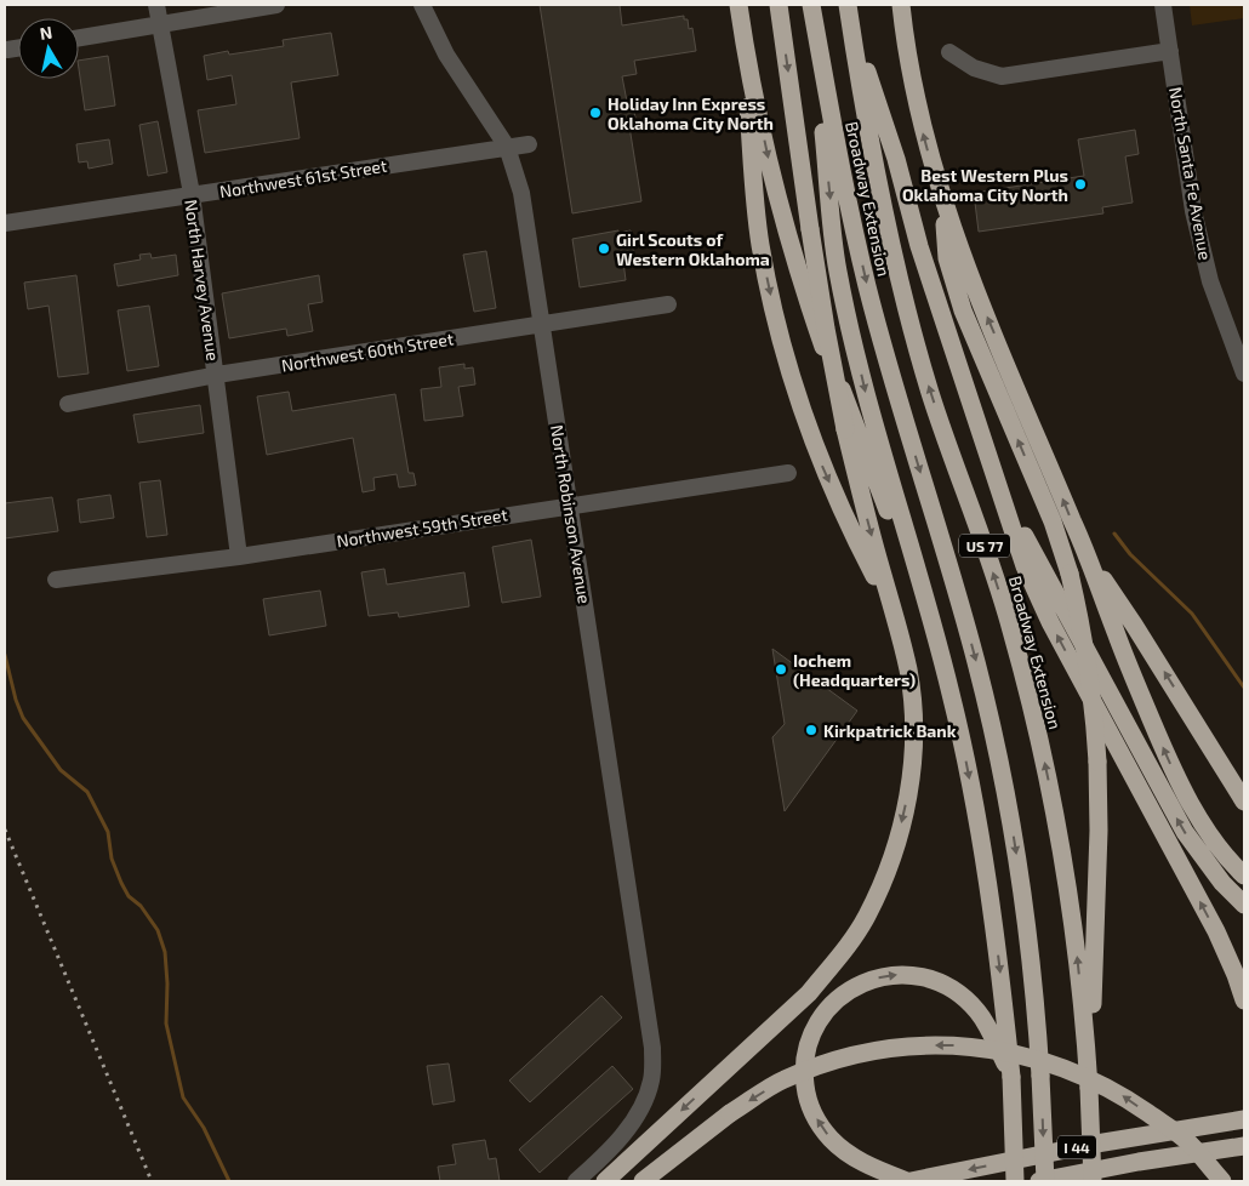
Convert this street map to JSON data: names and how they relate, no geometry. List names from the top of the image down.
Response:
{
  "streets": {
    "highway": ["Broadway Extension", "US 77", "I 44"],
    "street": [
      "North Santa Fe Avenue",
      "Northwest 61st Street",
      "North Harvey Avenue",
      "Northwest 60th Street",
      "North Robinson Avenue",
      "Northwest 59th Street"
    ]
  },
  "crossings": [
    ["Northwest 61st Street", "North Harvey Avenue"],
    ["Northwest 61st Street", "North Robinson Avenue"],
    ["North Harvey Avenue", "Northwest 60th Street"],
    ["North Harvey Avenue", "Northwest 59th Street"],
    ["Northwest 60th Street", "North Robinson Avenue"],
    ["North Robinson Avenue", "Northwest 59th Street"]
  ],
  "places": [
    "Holiday Inn Express Oklahoma City North",
    "Best Western Plus Oklahoma City North",
    "Girl Scouts of Western Oklahoma",
    "Iochem (Headquarters)",
    "Kirkpatrick Bank"
  ],
  "north": "top"
}
